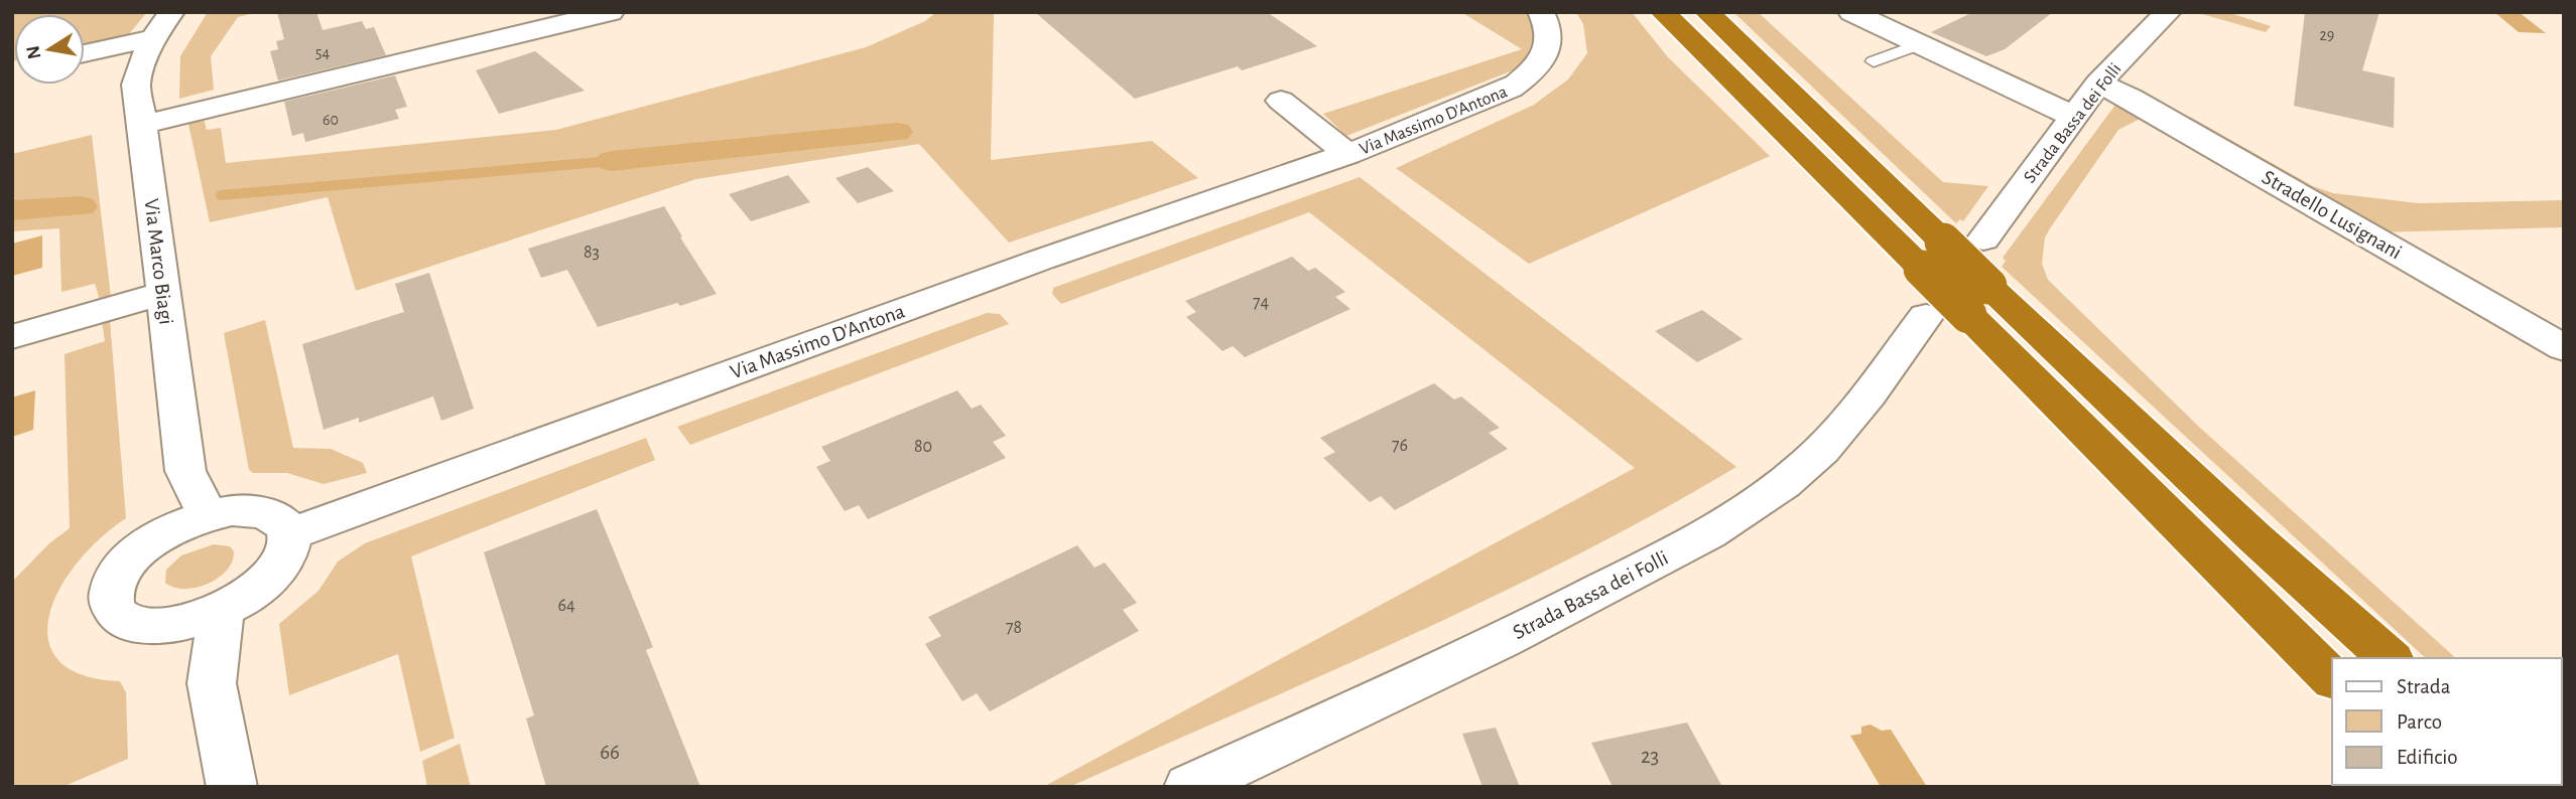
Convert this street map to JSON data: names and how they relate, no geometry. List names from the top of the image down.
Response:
{
  "streets": {
    "street": [
      "Via Massimo D'Antona",
      "Strada Bassa dei Folli",
      "Stradello Lusignani",
      "Via Marco Biagi"
    ]
  },
  "crossings": [
    ["Strada Bassa dei Folli", "Stradello Lusignani"]
  ],
  "house_numbers": [
    "29",
    "54",
    "60",
    "83",
    "74",
    "76",
    "80",
    "64",
    "78",
    "66",
    "23"
  ],
  "legend": ["Strada", "Parco", "Edificio"],
  "north": "left"
}
